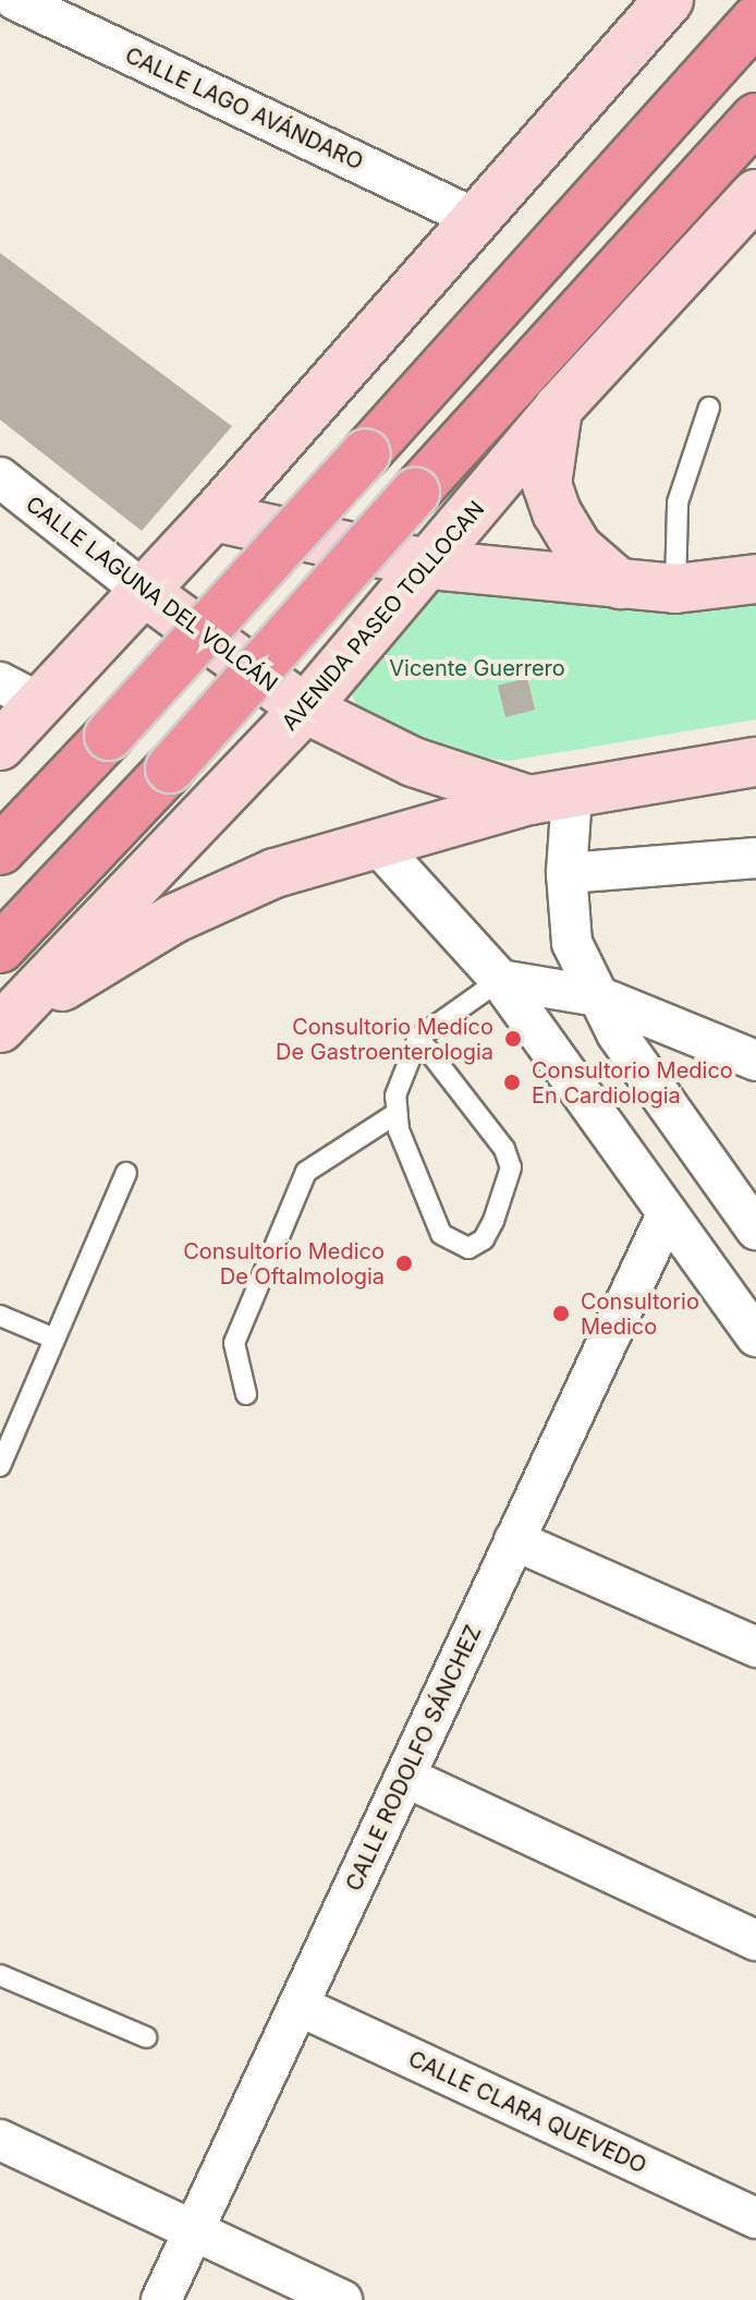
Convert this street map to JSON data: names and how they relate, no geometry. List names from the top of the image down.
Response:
{
  "streets": {
    "main road": ["CALLE LAGUNA DEL VOLCÁN", "AVENIDA PASEO TOLLOCAN"],
    "street": ["CALLE LAGO AVÁNDARO", "CALLE RODOLFO SÁNCHEZ", "CALLE CLARA QUEVEDO"]
  },
  "crossings": [
    ["CALLE LAGUNA DEL VOLCÁN", "AVENIDA PASEO TOLLOCAN"],
    ["CALLE RODOLFO SÁNCHEZ", "CALLE CLARA QUEVEDO"]
  ],
  "parks": ["Vicente Guerrero"],
  "places": [
    "Consultorio Medico De Gastroenterologia",
    "Consultorio Medico En Cardiologia",
    "Consultorio Medico De Oftalmologia",
    "Consultorio Medico"
  ]
}
